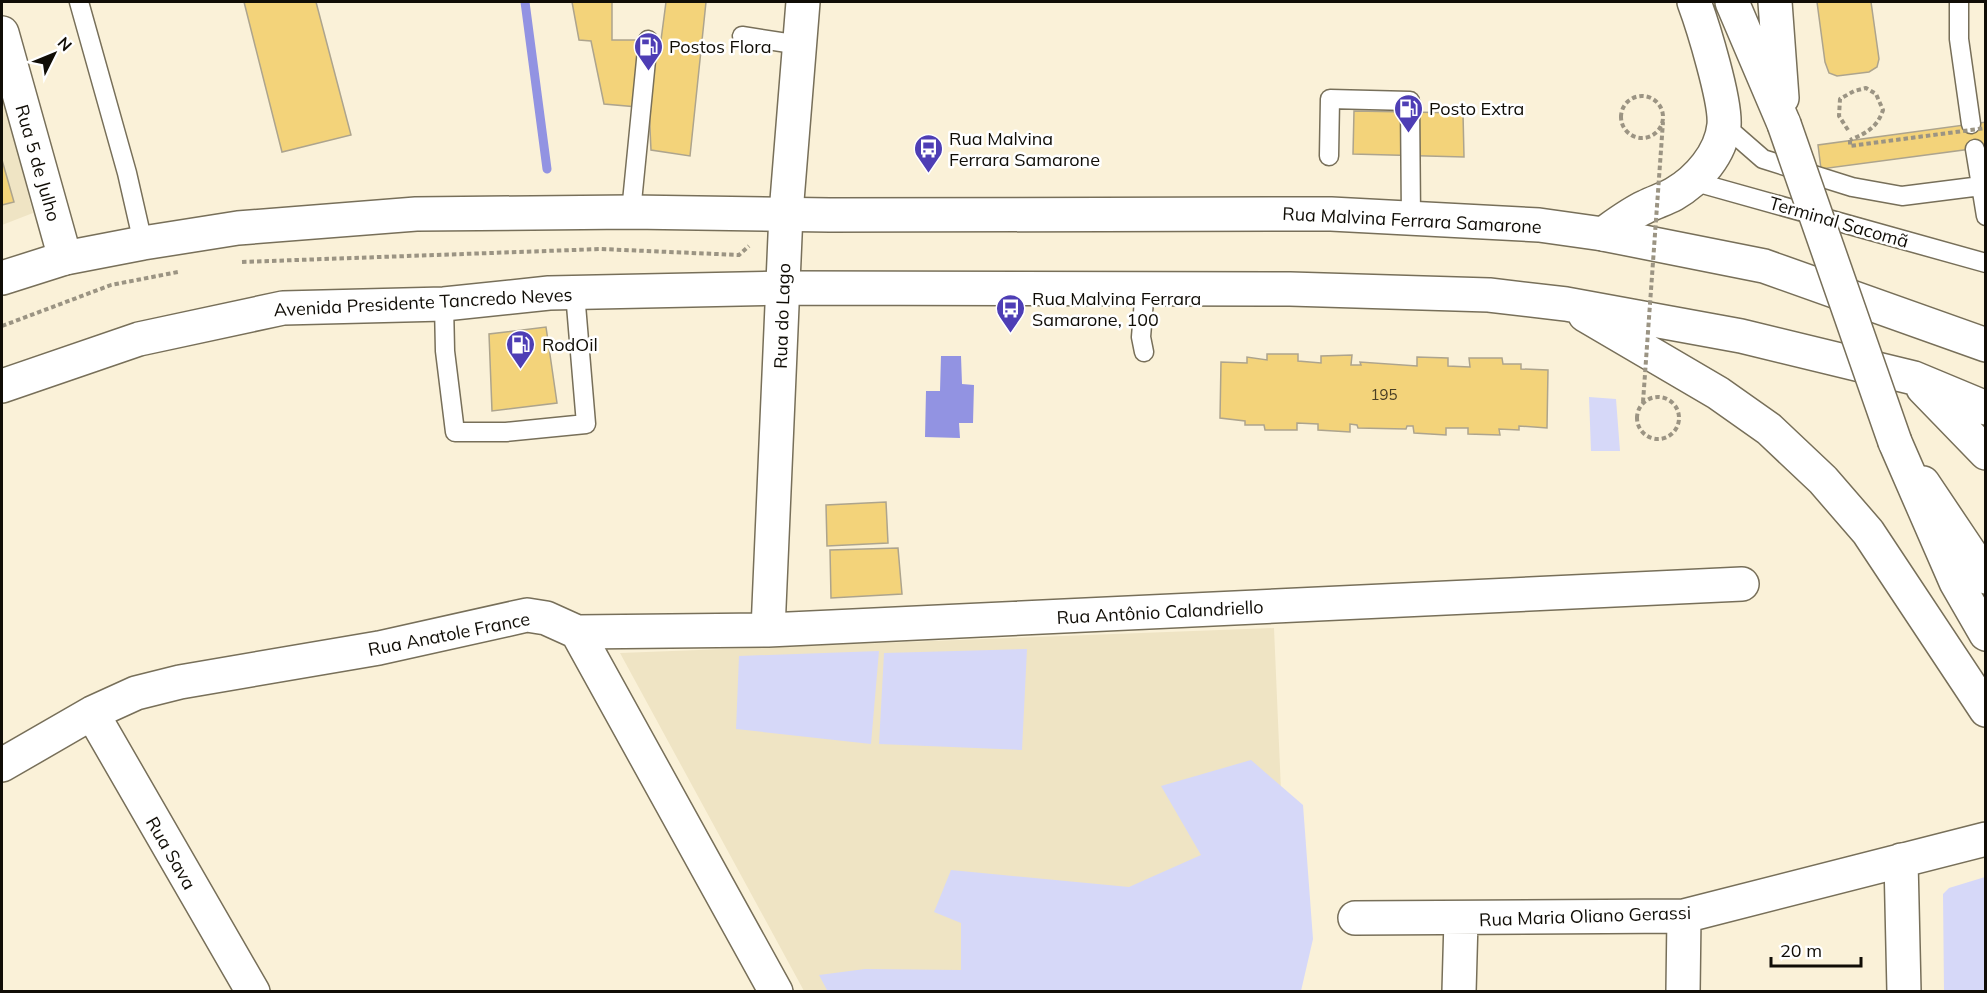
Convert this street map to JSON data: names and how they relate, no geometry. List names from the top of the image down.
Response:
{
  "streets": {
    "main road": [
      "Rua 5 de Julho",
      "Rua Malvina Ferrara Samarone",
      "Avenida Presidente Tancredo Neves",
      "Rua do Lago",
      "Rua Antônio Calandriello",
      "Rua Anatole France",
      "Rua Sava",
      "Rua Maria Oliano Gerassi"
    ],
    "lane": ["Terminal Sacomã"]
  },
  "crossings": [
    ["Rua Malvina Ferrara Samarone", "Rua do Lago"],
    ["Avenida Presidente Tancredo Neves", "Rua do Lago"],
    ["Rua do Lago", "Rua Antônio Calandriello"],
    ["Rua Antônio Calandriello", "Rua Anatole France"],
    ["Rua Anatole France", "Rua Sava"]
  ],
  "places": {
    "fuel station": ["Postos Flora", "Posto Extra", "RodOil"],
    "bus stop": ["Rua Malvina Ferrara Samarone", "Rua Malvina Ferrara Samarone, 100"]
  },
  "house_numbers": ["195"],
  "scale_bar": "20 m",
  "north": "top right"
}
